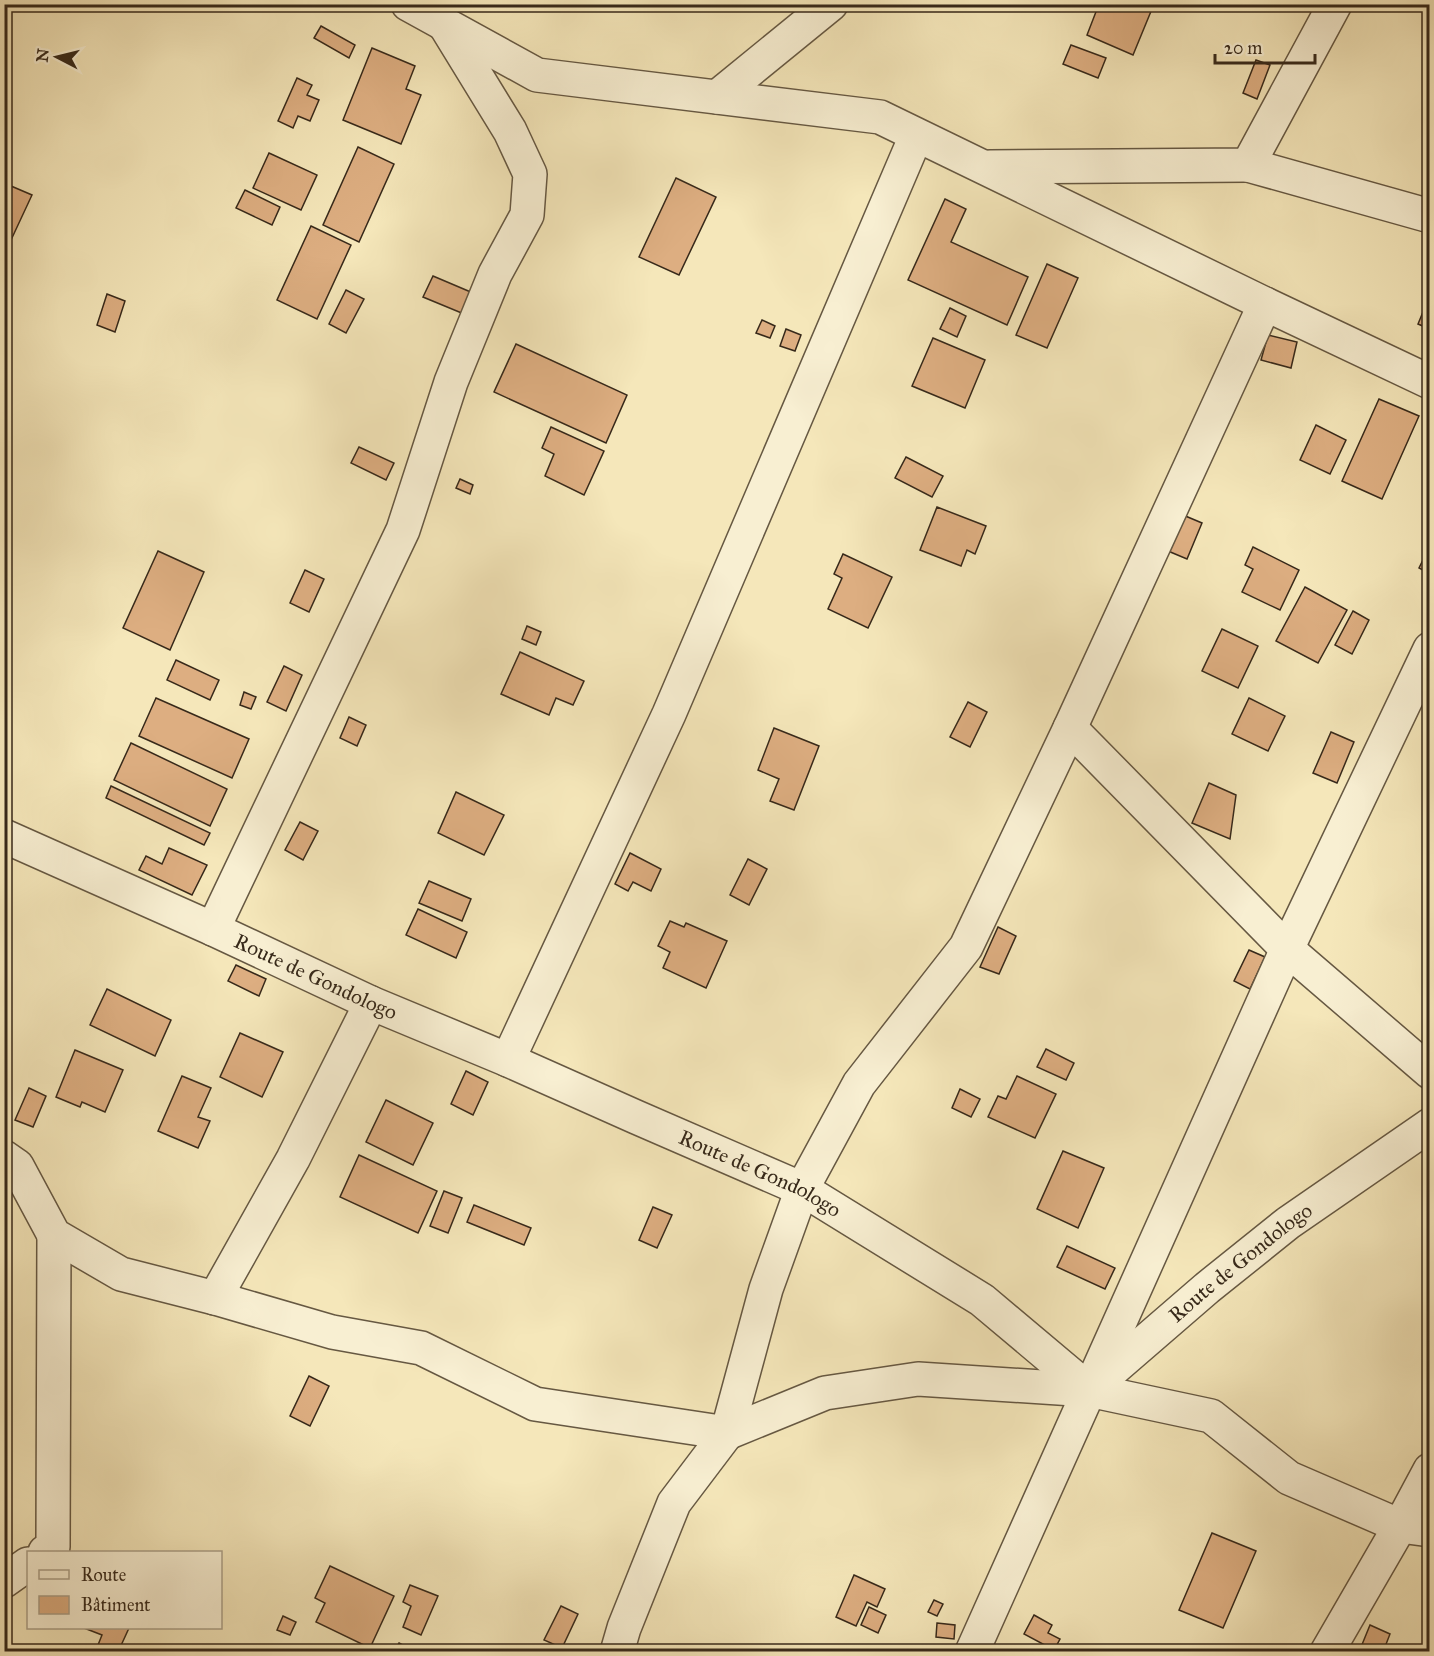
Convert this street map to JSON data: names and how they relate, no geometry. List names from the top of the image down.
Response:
{
  "streets": {
    "street": ["Route de Gondologo"]
  },
  "legend": ["Route", "Bâtiment"],
  "scale_bar": "20 m",
  "north": "left"
}
